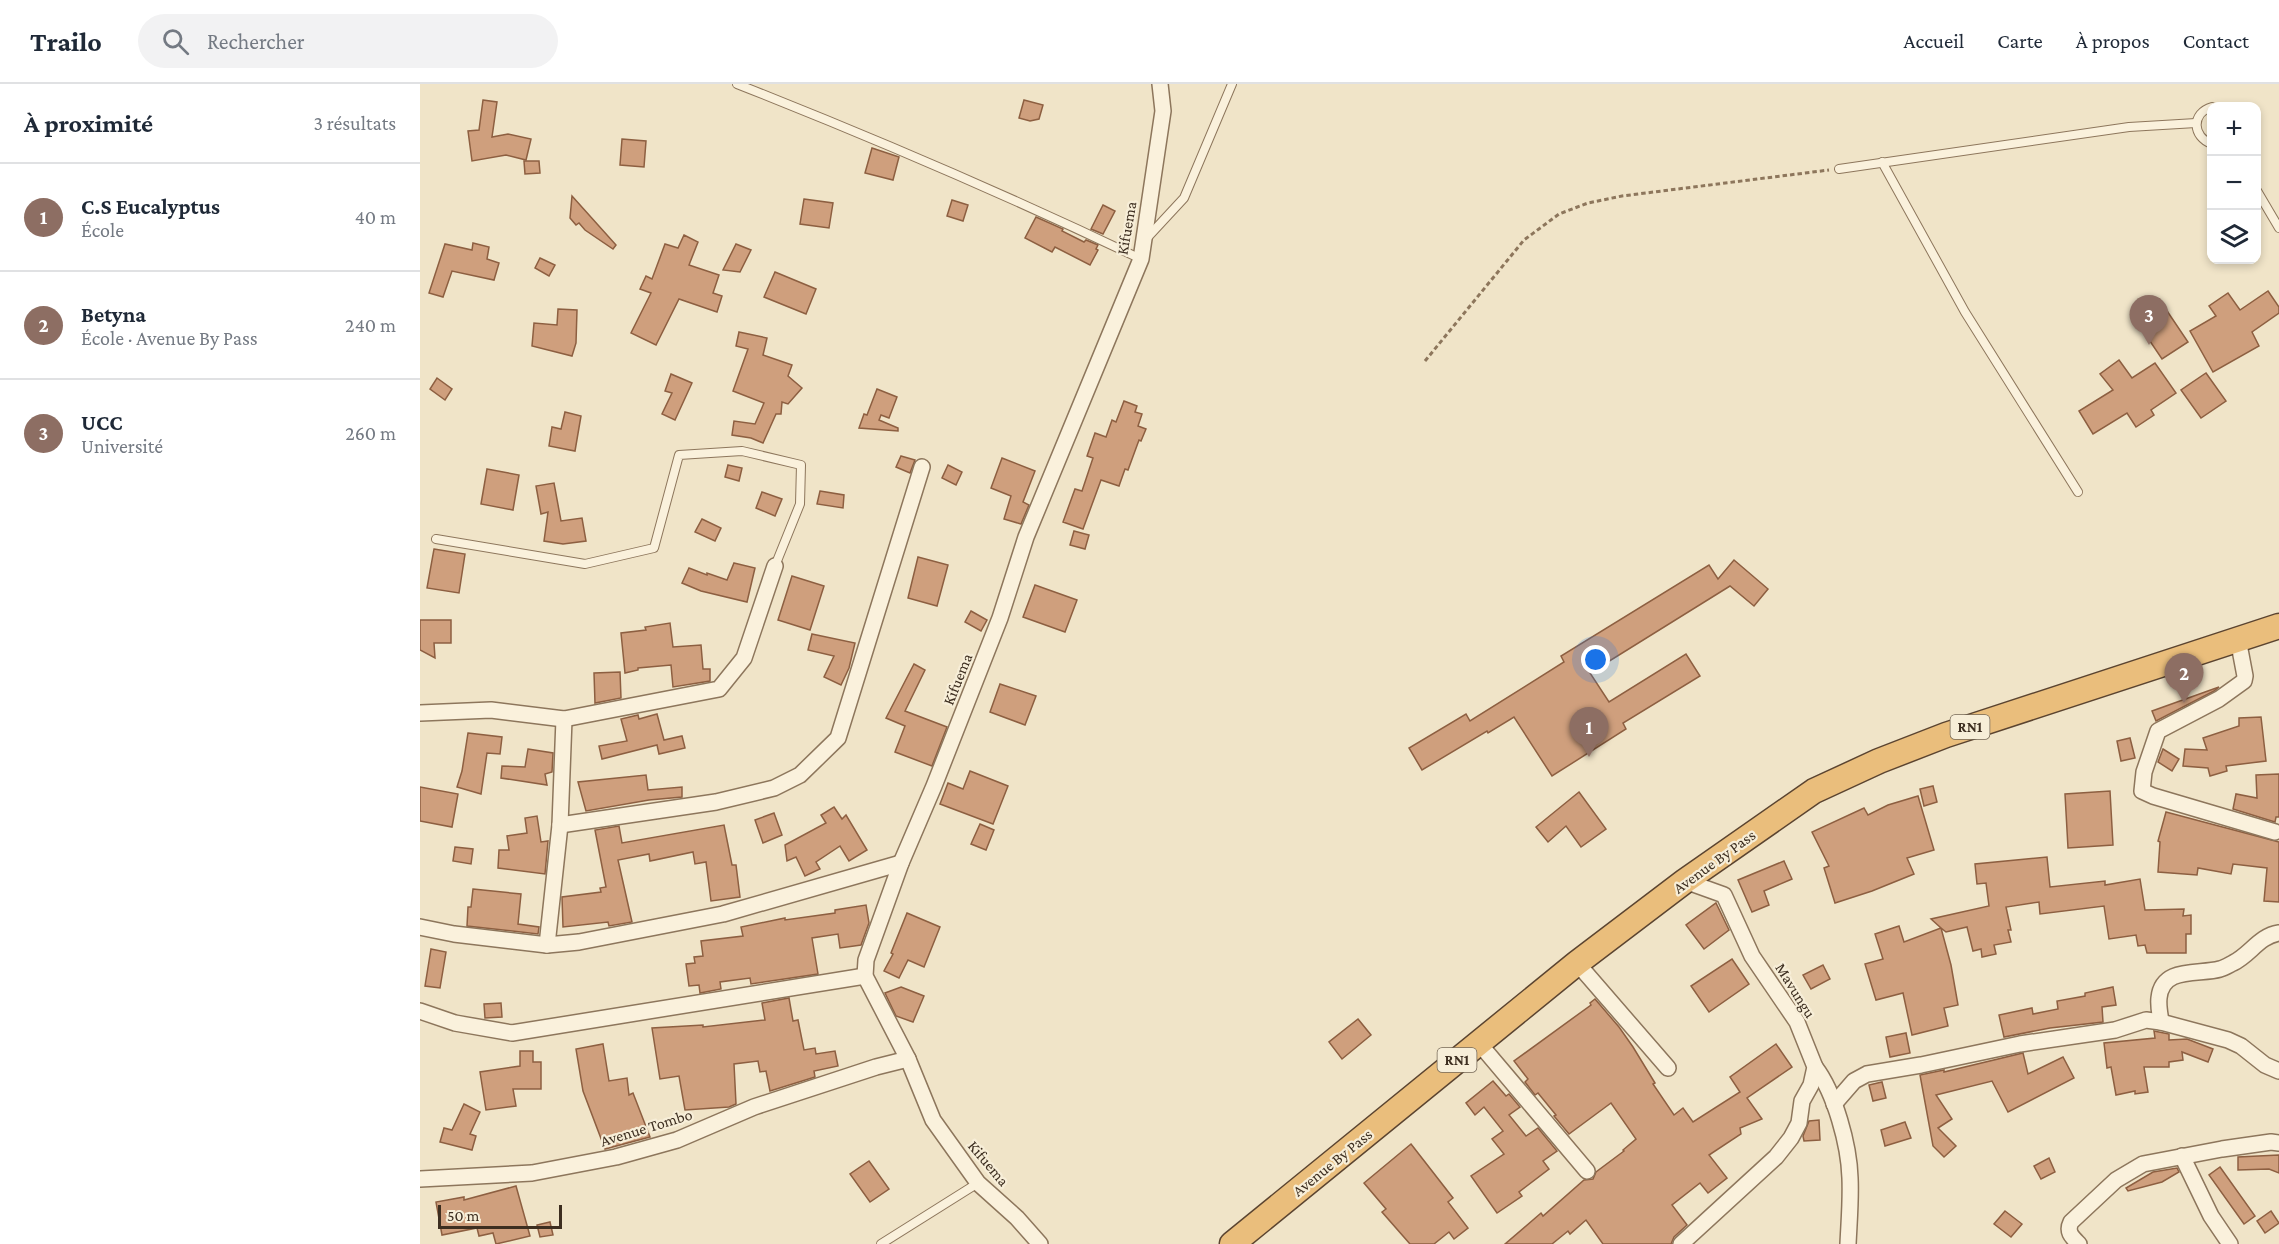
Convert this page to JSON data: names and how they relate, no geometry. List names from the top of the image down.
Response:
{
  "streets": {
    "highway": ["RN1", "Avenue By Pass"],
    "street": ["Kifuema", "Mavungu", "Avenue Tombo"]
  },
  "crossings": [
    ["Kifuema", "Avenue Tombo"],
    ["Avenue By Pass", "Mavungu"]
  ],
  "scale_bar": "50 m",
  "page": {
    "header": "Trailo",
    "search": "Rechercher",
    "nav": [
      "Accueil",
      "Carte",
      "À propos",
      "Contact"
    ],
    "heading": ["À proximité", "3 résultats"],
    "map_buttons": ["+", "−"],
    "list": [
      {
        "mark": "1",
        "name": "C.S Eucalyptus",
        "note": "École",
        "value": "40 m"
      },
      {
        "mark": "2",
        "name": "Betyna",
        "note": "École · Avenue By Pass",
        "value": "240 m"
      },
      {
        "mark": "3",
        "name": "UCC",
        "note": "Université",
        "value": "260 m"
      }
    ],
    "pins": ["3", "2", "1"],
    "scale": "50 m"
  }
}
